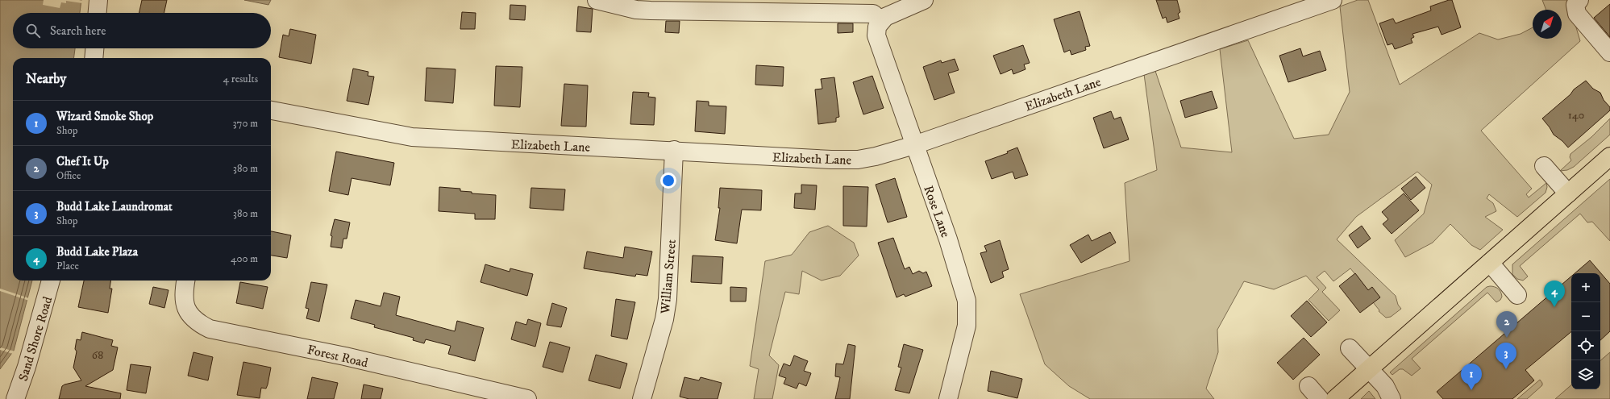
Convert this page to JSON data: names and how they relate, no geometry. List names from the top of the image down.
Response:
{
  "streets": {
    "street": [
      "Elizabeth Lane",
      "Rose Lane",
      "William Street",
      "Sand Shore Road",
      "Forest Road"
    ]
  },
  "crossings": [
    ["Elizabeth Lane", "Rose Lane"],
    ["Elizabeth Lane", "William Street"]
  ],
  "house_numbers": ["140", "68"],
  "north": "top right",
  "page": {
    "search": "Search here",
    "heading": ["Nearby", "4 results"],
    "list": [
      {
        "mark": "1",
        "name": "Wizard Smoke Shop",
        "note": "Shop",
        "value": "370 m"
      },
      {
        "mark": "2",
        "name": "Chef It Up",
        "note": "Office",
        "value": "380 m"
      },
      {
        "mark": "3",
        "name": "Budd Lake Laundromat",
        "note": "Shop",
        "value": "380 m"
      },
      {
        "mark": "4",
        "name": "Budd Lake Plaza",
        "note": "Place",
        "value": "400 m"
      }
    ],
    "map_buttons": ["+", "−"],
    "pins": [
      "4",
      "2",
      "3",
      "1"
    ]
  }
}
